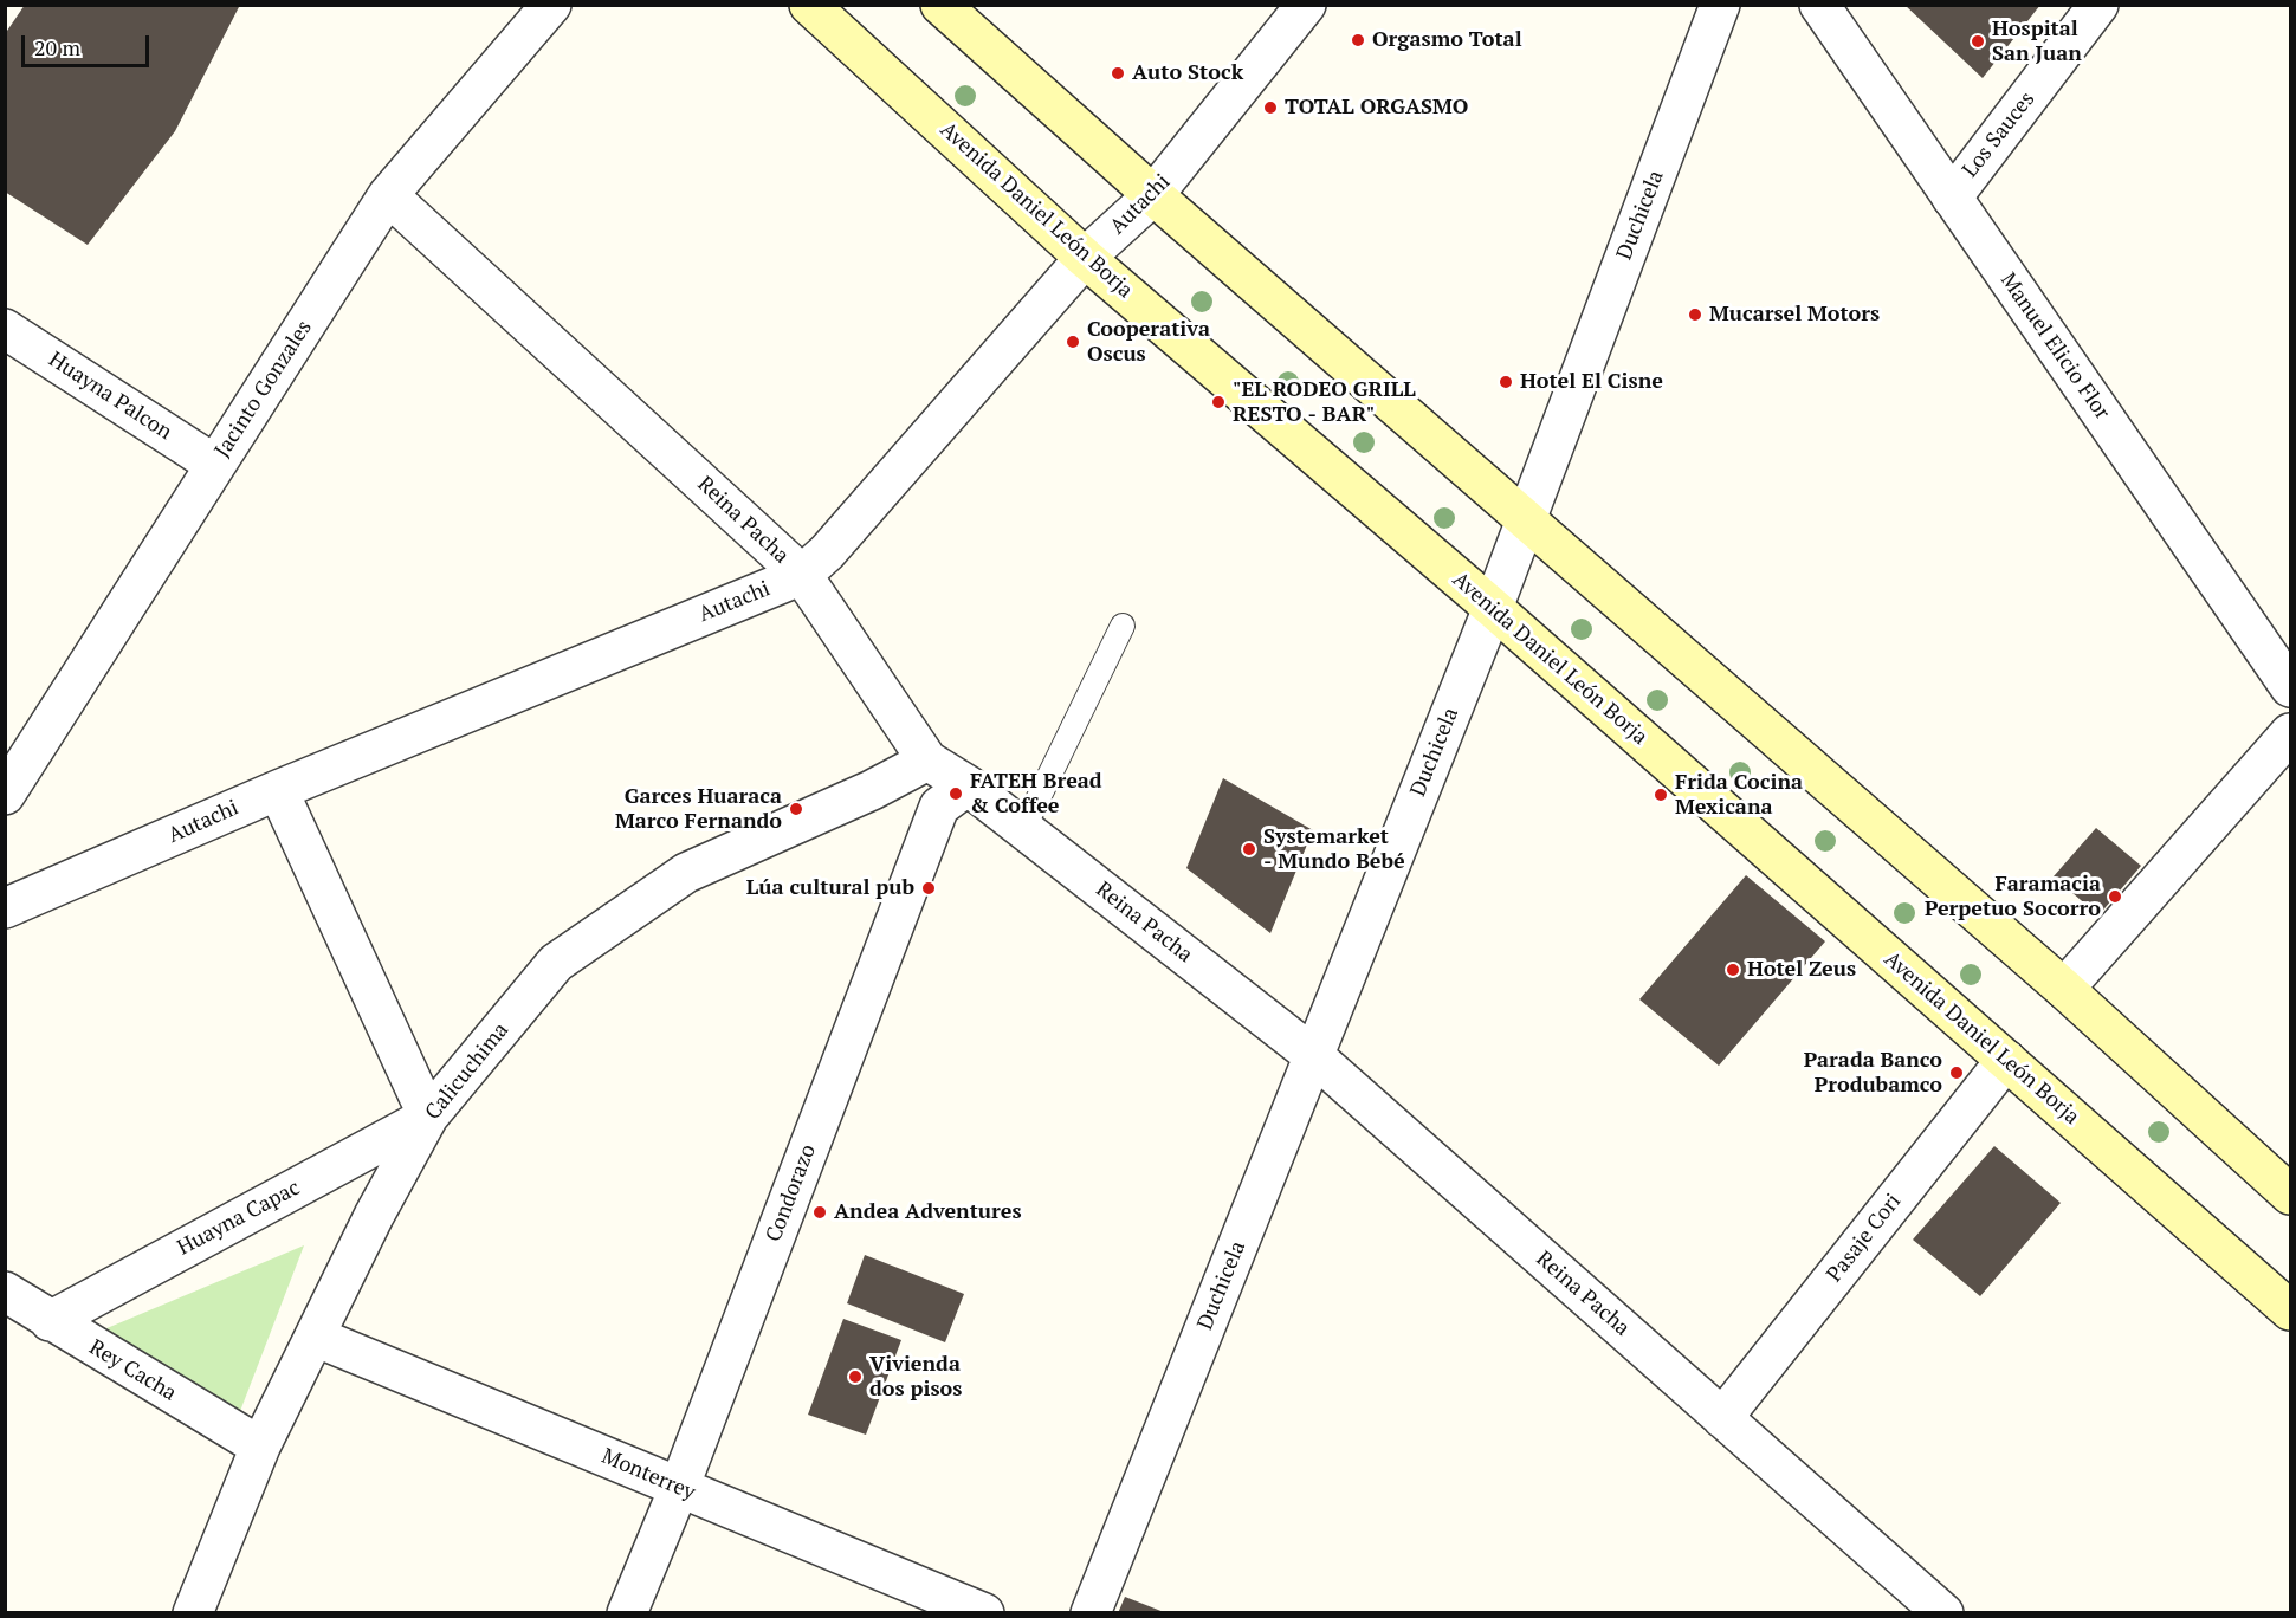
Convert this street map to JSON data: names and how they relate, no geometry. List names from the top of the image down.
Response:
{
  "streets": {
    "main road": ["Avenida Daniel León Borja"],
    "street": [
      "Los Sauces",
      "Autachi",
      "Duchicela",
      "Manuel Elicio Flor",
      "Jacinto Gonzales",
      "Huayna Palcon",
      "Reina Pacha",
      "Calicuchima",
      "Condorazo",
      "Huayna Capac",
      "Pasaje Cori",
      "Rey Cacha",
      "Monterrey"
    ]
  },
  "crossings": [
    ["Los Sauces", "Manuel Elicio Flor"],
    ["Autachi", "Avenida Daniel León Borja"],
    ["Autachi", "Reina Pacha"],
    ["Avenida Daniel León Borja", "Duchicela"],
    ["Avenida Daniel León Borja", "Pasaje Cori"],
    ["Duchicela", "Reina Pacha"],
    ["Jacinto Gonzales", "Huayna Palcon"],
    ["Jacinto Gonzales", "Reina Pacha"],
    ["Reina Pacha", "Calicuchima"],
    ["Reina Pacha", "Condorazo"],
    ["Reina Pacha", "Pasaje Cori"],
    ["Calicuchima", "Huayna Capac"],
    ["Calicuchima", "Rey Cacha"],
    ["Calicuchima", "Monterrey"],
    ["Condorazo", "Monterrey"],
    ["Huayna Capac", "Rey Cacha"]
  ],
  "places": [
    "Orgasmo Total",
    "Hospital San Juan",
    "Auto Stock",
    "TOTAL ORGASMO",
    "Mucarsel Motors",
    "Cooperativa Oscus",
    "Hotel El Cisne",
    "\"EL RODEO GRILL RESTO - BAR\"",
    "FATEH Bread & Coffee",
    "Frida Cocina Mexicana",
    "Garces Huaraca Marco Fernando",
    "Systemarket - Mundo Bebé",
    "Lúa cultural pub",
    "Faramacia Perpetuo Socorro",
    "Hotel Zeus",
    "Parada Banco Produbamco",
    "Andea Adventures",
    "Vivienda dos pisos"
  ],
  "scale_bar": "20 m"
}
